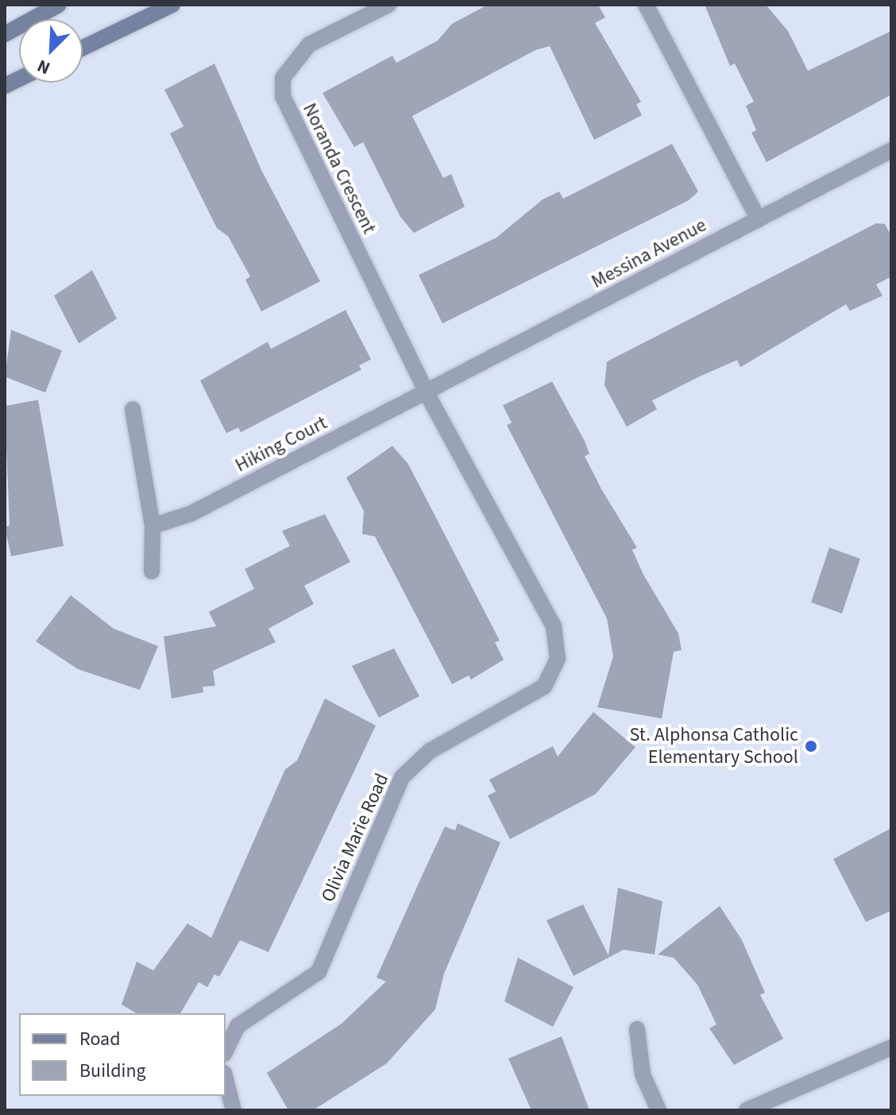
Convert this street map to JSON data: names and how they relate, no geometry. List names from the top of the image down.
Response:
{
  "streets": {
    "street": [
      "Noranda Crescent",
      "Messina Avenue",
      "Hiking Court",
      "Olivia Marie Road"
    ]
  },
  "crossings": [
    ["Noranda Crescent", "Messina Avenue"],
    ["Noranda Crescent", "Hiking Court"],
    ["Noranda Crescent", "Olivia Marie Road"],
    ["Messina Avenue", "Hiking Court"],
    ["Messina Avenue", "Olivia Marie Road"],
    ["Hiking Court", "Olivia Marie Road"]
  ],
  "places": ["St. Alphonsa Catholic Elementary School"],
  "legend": ["Road", "Building"],
  "north": "bottom left"
}
